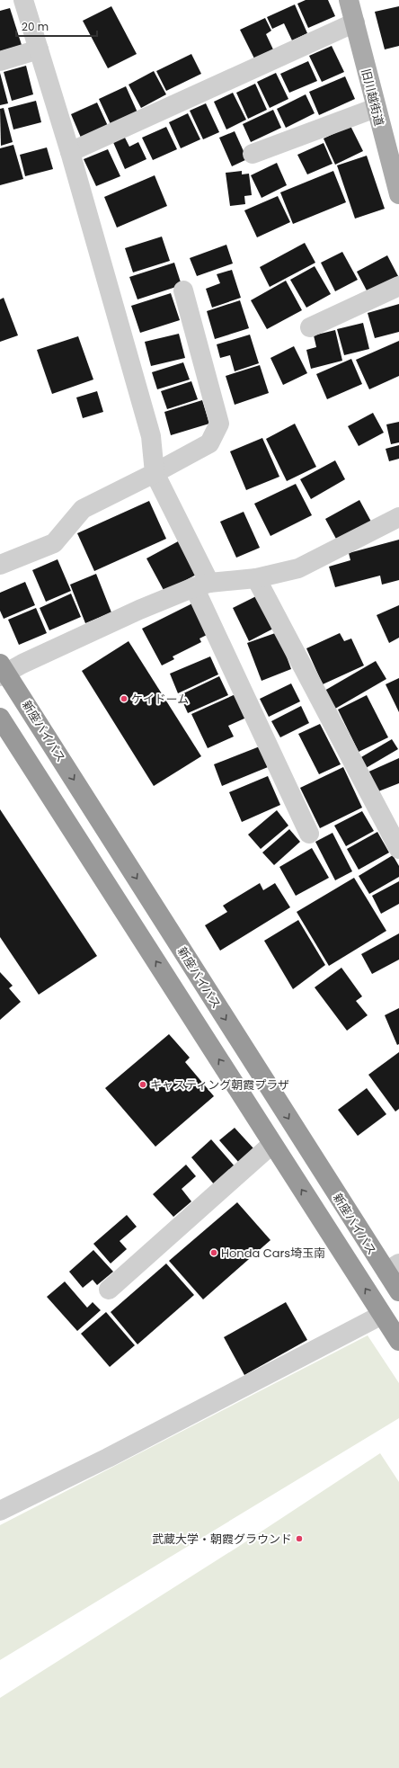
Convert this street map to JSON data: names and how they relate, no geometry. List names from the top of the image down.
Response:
{
  "streets": {
    "highway": ["新座バイパス"],
    "main road": ["旧川越街道"]
  },
  "places": [
    "ケイドーム",
    "キャスティング朝霞プラザ",
    "Honda Cars埼玉南",
    "武蔵大学・朝霞グラウンド"
  ],
  "scale_bar": "20 m"
}
